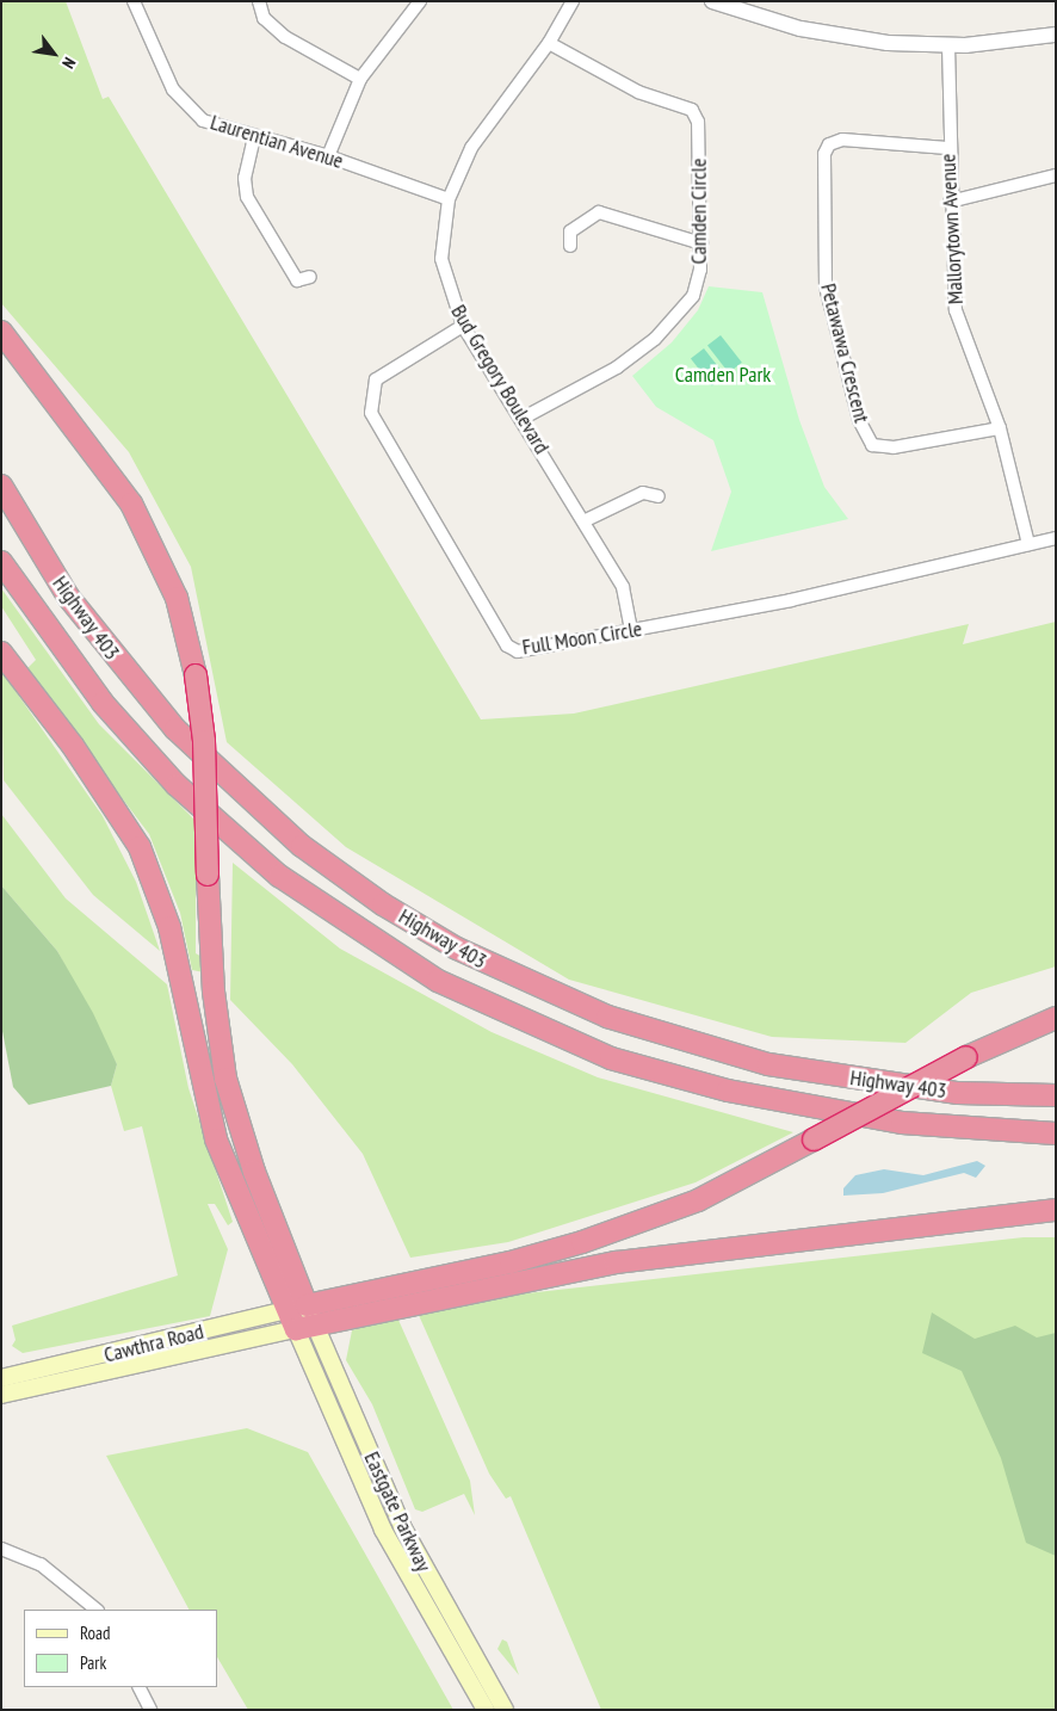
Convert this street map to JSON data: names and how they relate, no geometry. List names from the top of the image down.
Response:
{
  "streets": {
    "highway": ["Highway 403"],
    "main road": ["Cawthra Road", "Eastgate Parkway"],
    "street": [
      "Laurentian Avenue",
      "Camden Circle",
      "Mallorytown Avenue",
      "Petawawa Crescent",
      "Bud Gregory Boulevard",
      "Full Moon Circle"
    ]
  },
  "crossings": [
    ["Laurentian Avenue", "Bud Gregory Boulevard"],
    ["Camden Circle", "Bud Gregory Boulevard"],
    ["Mallorytown Avenue", "Petawawa Crescent"],
    ["Mallorytown Avenue", "Full Moon Circle"],
    ["Bud Gregory Boulevard", "Full Moon Circle"],
    ["Cawthra Road", "Eastgate Parkway"]
  ],
  "parks": ["Camden Park"],
  "legend": ["Road", "Park"],
  "north": "bottom right"
}
